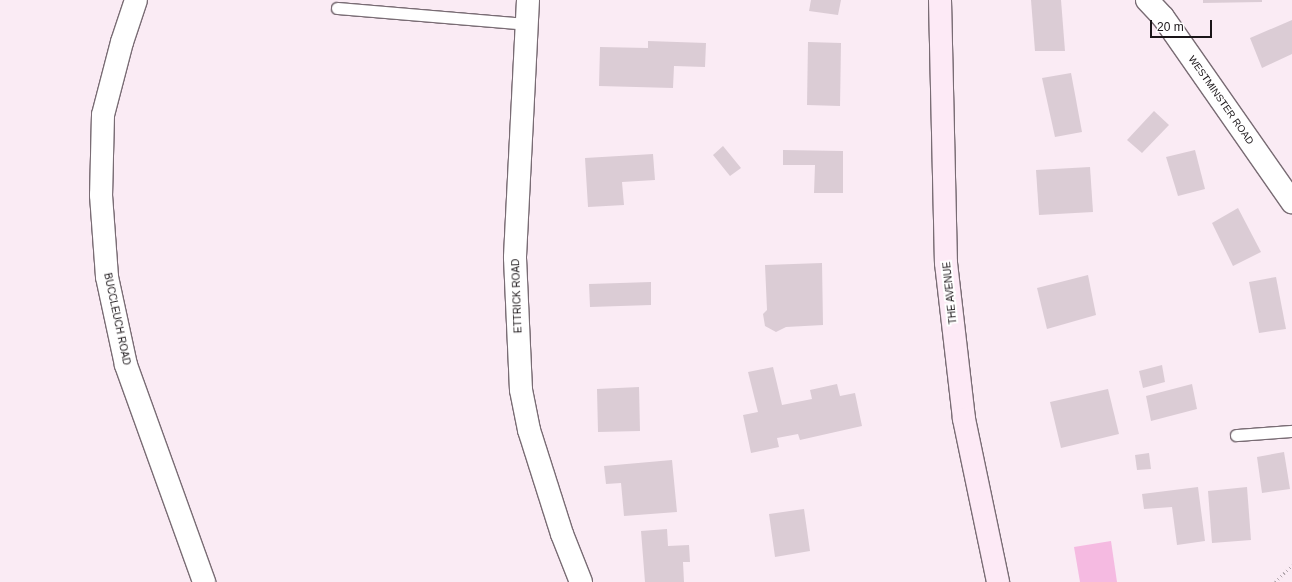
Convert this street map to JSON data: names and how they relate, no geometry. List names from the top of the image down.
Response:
{
  "streets": {
    "main road": ["THE AVENUE"],
    "street": ["WESTMINSTER ROAD", "ETTRICK ROAD", "BUCCLEUCH ROAD"]
  },
  "scale_bar": "20 m"
}
